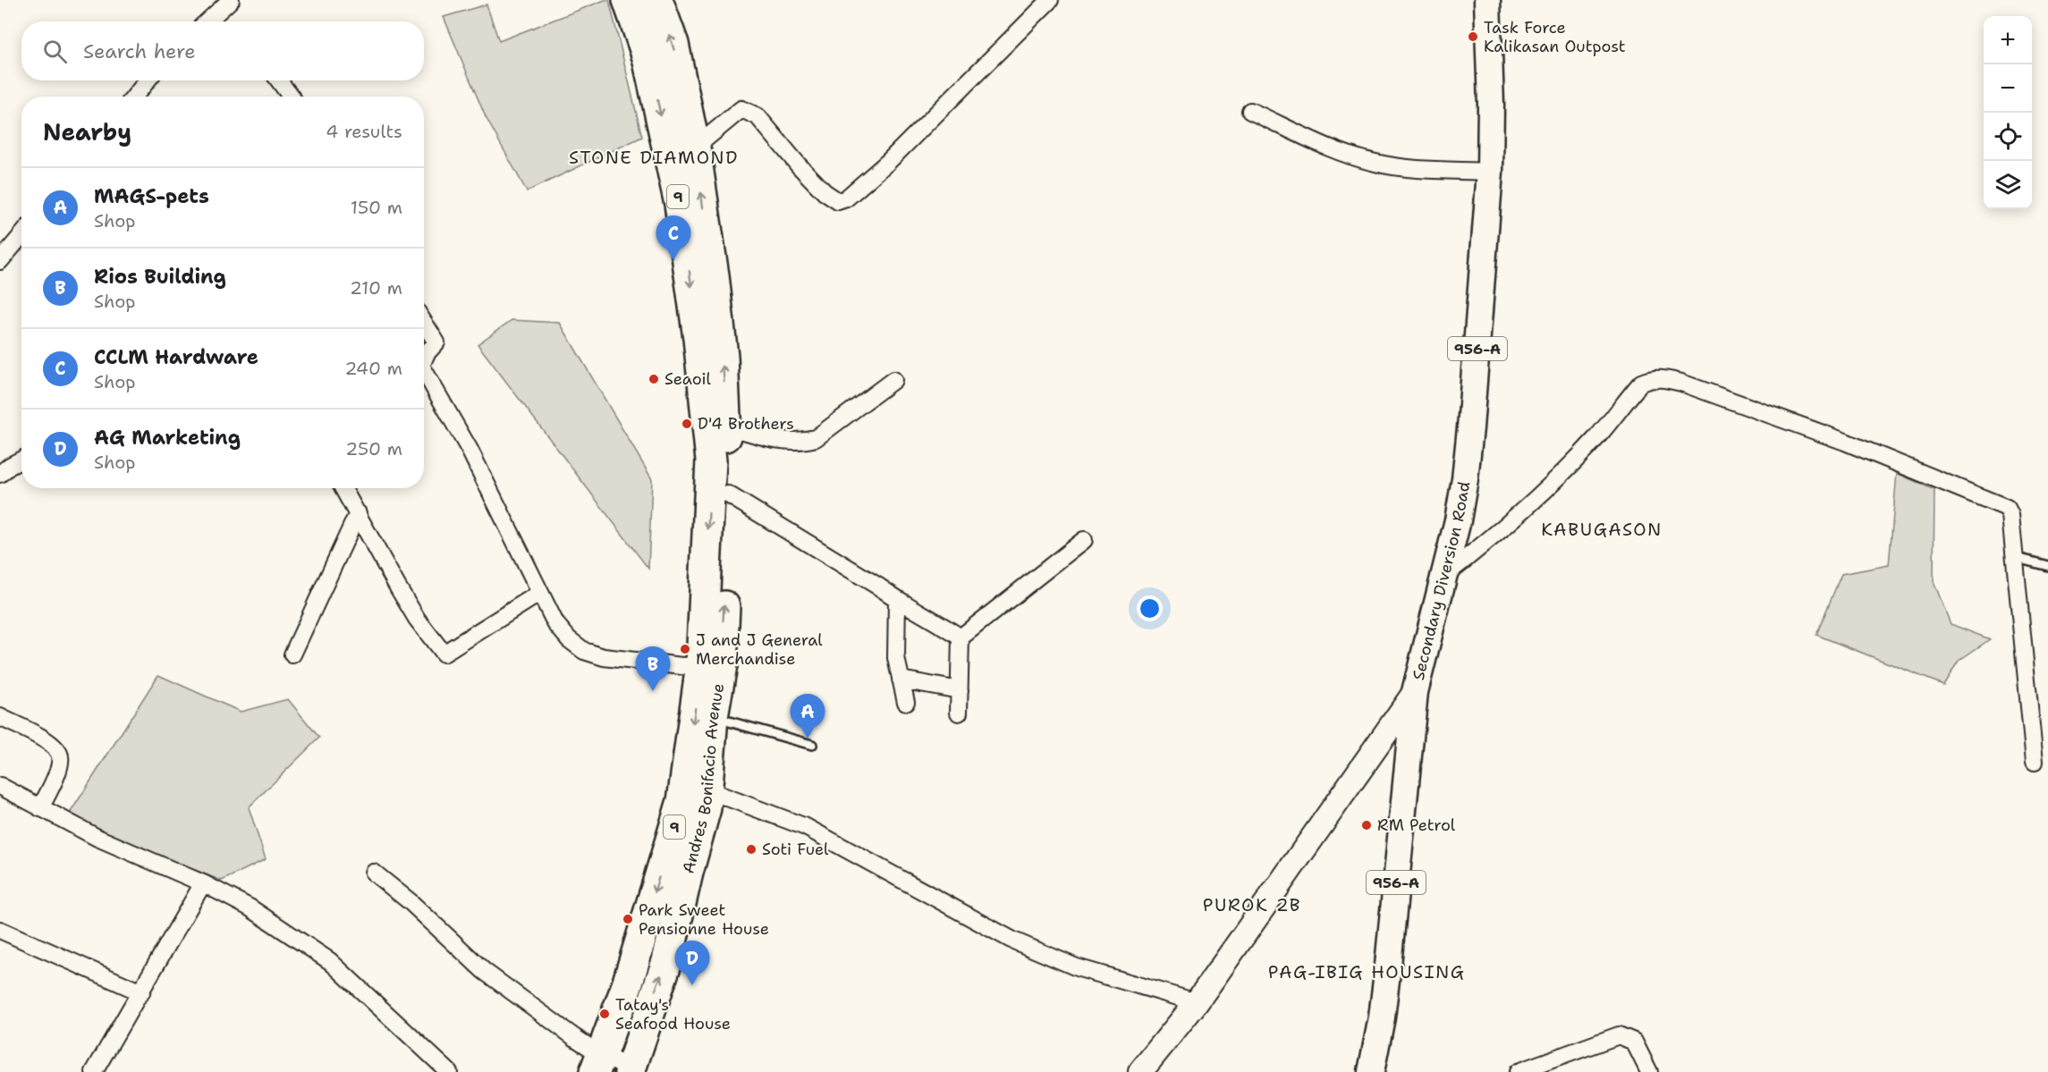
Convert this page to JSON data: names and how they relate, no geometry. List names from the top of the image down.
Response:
{
  "streets": {
    "highway": ["9", "Andres Bonifacio Avenue"],
    "main road": ["956-A", "Secondary Diversion Road"]
  },
  "crossings": [
    ["956-A", "Secondary Diversion Road"]
  ],
  "districts": [
    "STONE DIAMOND",
    "KABUGASON",
    "PUROK 2B",
    "PAG-IBIG HOUSING"
  ],
  "places": [
    "Task Force Kalikasan Outpost",
    "Seaoil",
    "D'4 Brothers",
    "J and J General Merchandise",
    "RM Petrol",
    "Soti Fuel",
    "Park Sweet Pensionne House",
    "Tatay's Seafood House"
  ],
  "page": {
    "map_buttons": ["+", "−"],
    "search": "Search here",
    "heading": ["Nearby", "4 results"],
    "list": [
      {
        "mark": "A",
        "name": "MAGS-pets",
        "note": "Shop",
        "value": "150 m"
      },
      {
        "mark": "B",
        "name": "Rios Building",
        "note": "Shop",
        "value": "210 m"
      },
      {
        "mark": "C",
        "name": "CCLM Hardware",
        "note": "Shop",
        "value": "240 m"
      },
      {
        "mark": "D",
        "name": "AG Marketing",
        "note": "Shop",
        "value": "250 m"
      }
    ],
    "pins": [
      "C",
      "B",
      "A",
      "D"
    ]
  }
}
